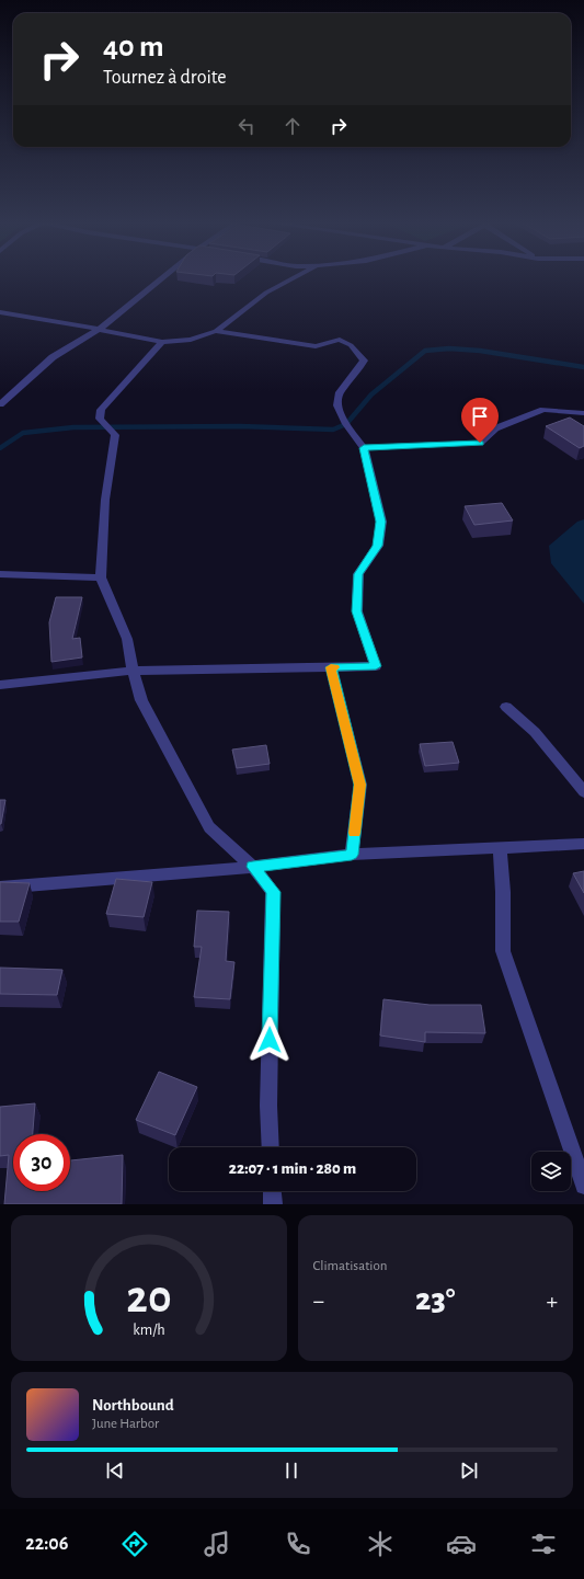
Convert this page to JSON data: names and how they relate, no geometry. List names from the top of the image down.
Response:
{
  "page": {
    "turn": ["40 m", "Tournez à droite"],
    "limit": "30",
    "trip": "22:07 · 1 min · 280 m",
    "tile": "Climatisation",
    "heat": ["−", "23°", "+"],
    "song": ["Northbound", "June Harbor"],
    "tabs": "22:06",
    "gauge": ["20", "km/h"]
  }
}
